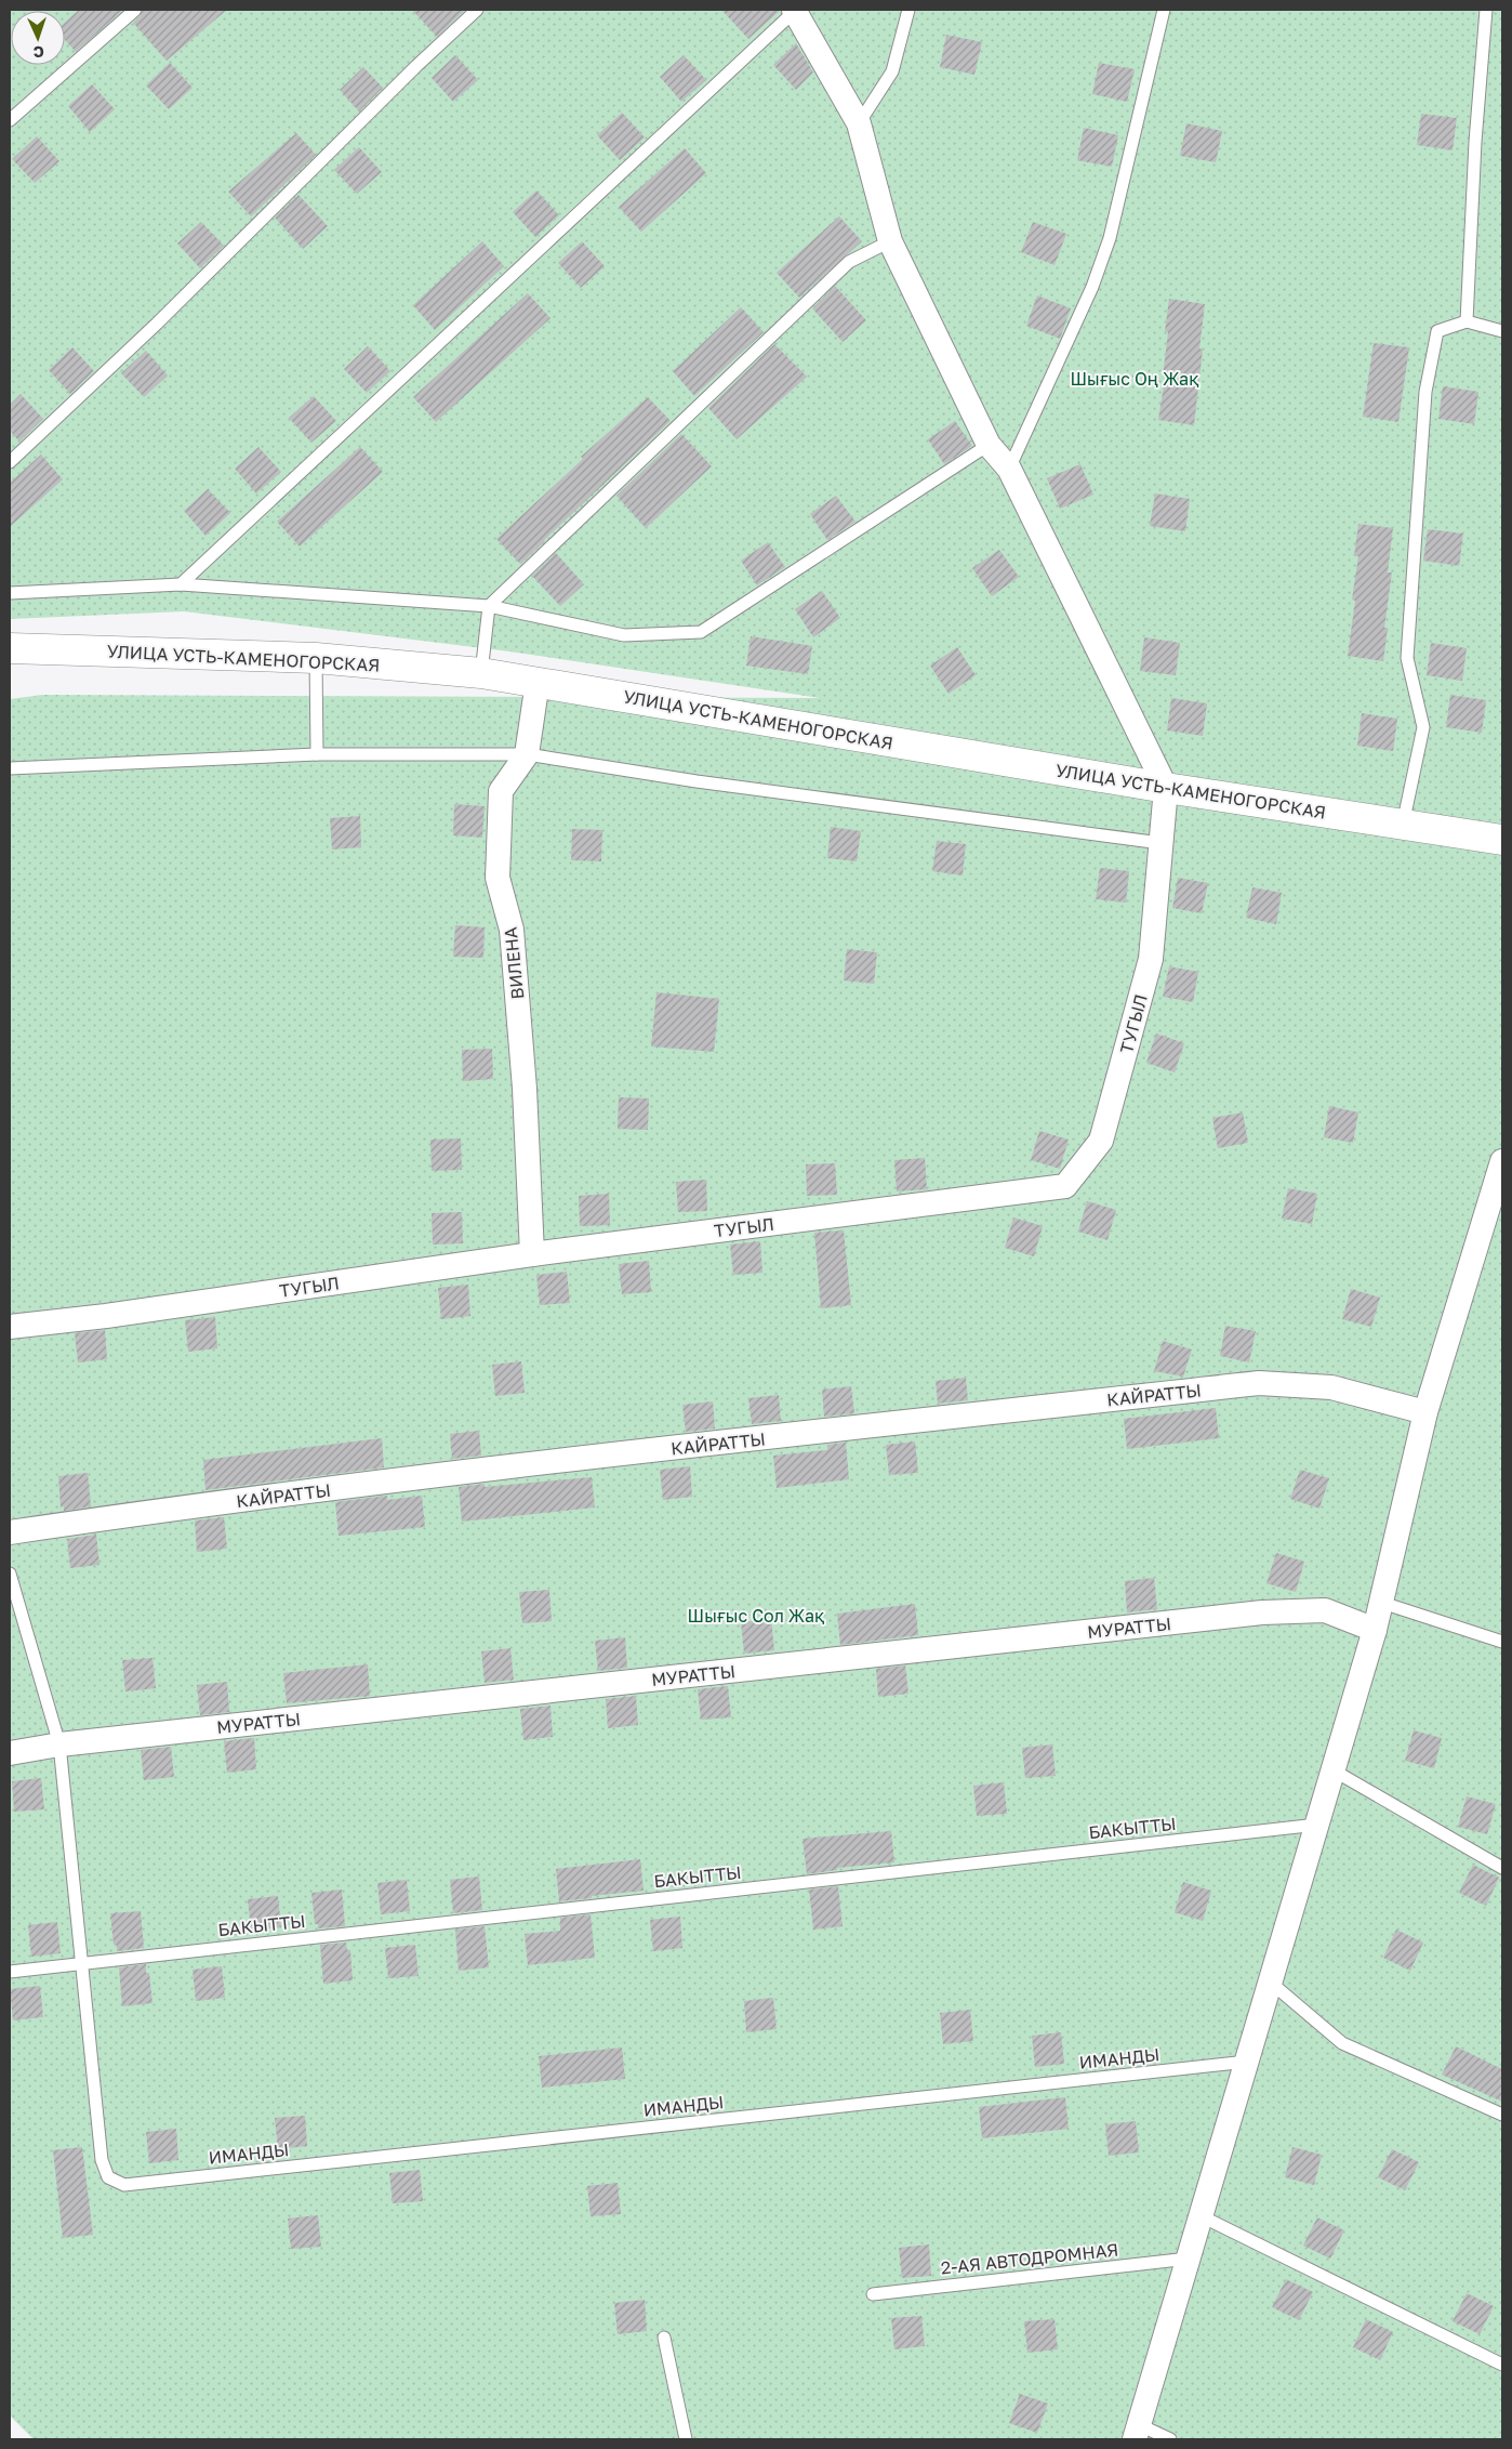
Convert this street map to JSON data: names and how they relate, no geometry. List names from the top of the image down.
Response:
{
  "streets": {
    "street": [
      "УЛИЦА УСТЬ-КАМЕНОГОРСКАЯ",
      "ВИЛЕНА",
      "ТУГЫЛ",
      "КАЙРАТТЫ",
      "МУРАТТЫ"
    ],
    "lane": ["БАКЫТТЫ", "ИМАНДЫ", "2-АЯ АВТОДРОМНАЯ"]
  },
  "crossings": [
    ["УЛИЦА УСТЬ-КАМЕНОГОРСКАЯ", "ВИЛЕНА"],
    ["УЛИЦА УСТЬ-КАМЕНОГОРСКАЯ", "ТУГЫЛ"],
    ["ВИЛЕНА", "ТУГЫЛ"],
    ["БАКЫТТЫ", "ИМАНДЫ"]
  ],
  "parks": ["Шығыс Оң Жақ", "Шығыс Сол Жақ"],
  "north": "bottom"
}
